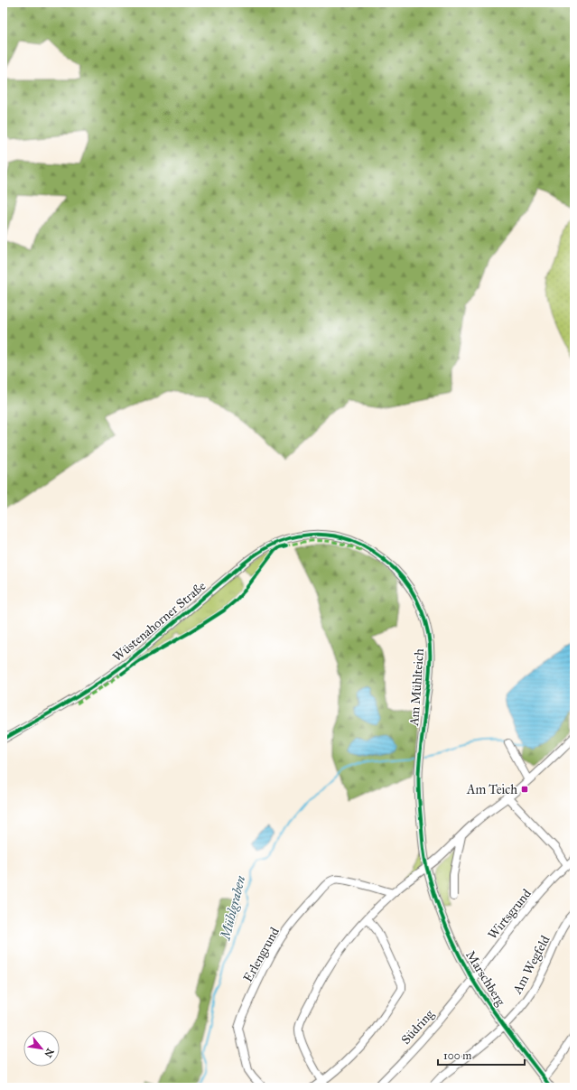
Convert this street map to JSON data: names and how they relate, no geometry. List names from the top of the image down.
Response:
{
  "streets": {
    "street": [
      "Wüstenahorner Straße",
      "Am Mühlteich",
      "Wirtsgrund",
      "Erlengrund",
      "Am Wegfeld",
      "Marschberg",
      "Südring"
    ]
  },
  "crossings": [
    ["Wüstenahorner Straße", "Am Mühlteich"],
    ["Am Mühlteich", "Marschberg"],
    ["Wirtsgrund", "Marschberg"],
    ["Wirtsgrund", "Südring"],
    ["Am Wegfeld", "Marschberg"],
    ["Marschberg", "Südring"]
  ],
  "water": ["Mühlgraben"],
  "places": {
    "transit": ["Am Teich"]
  },
  "scale_bar": "100 m",
  "north": "bottom right"
}
